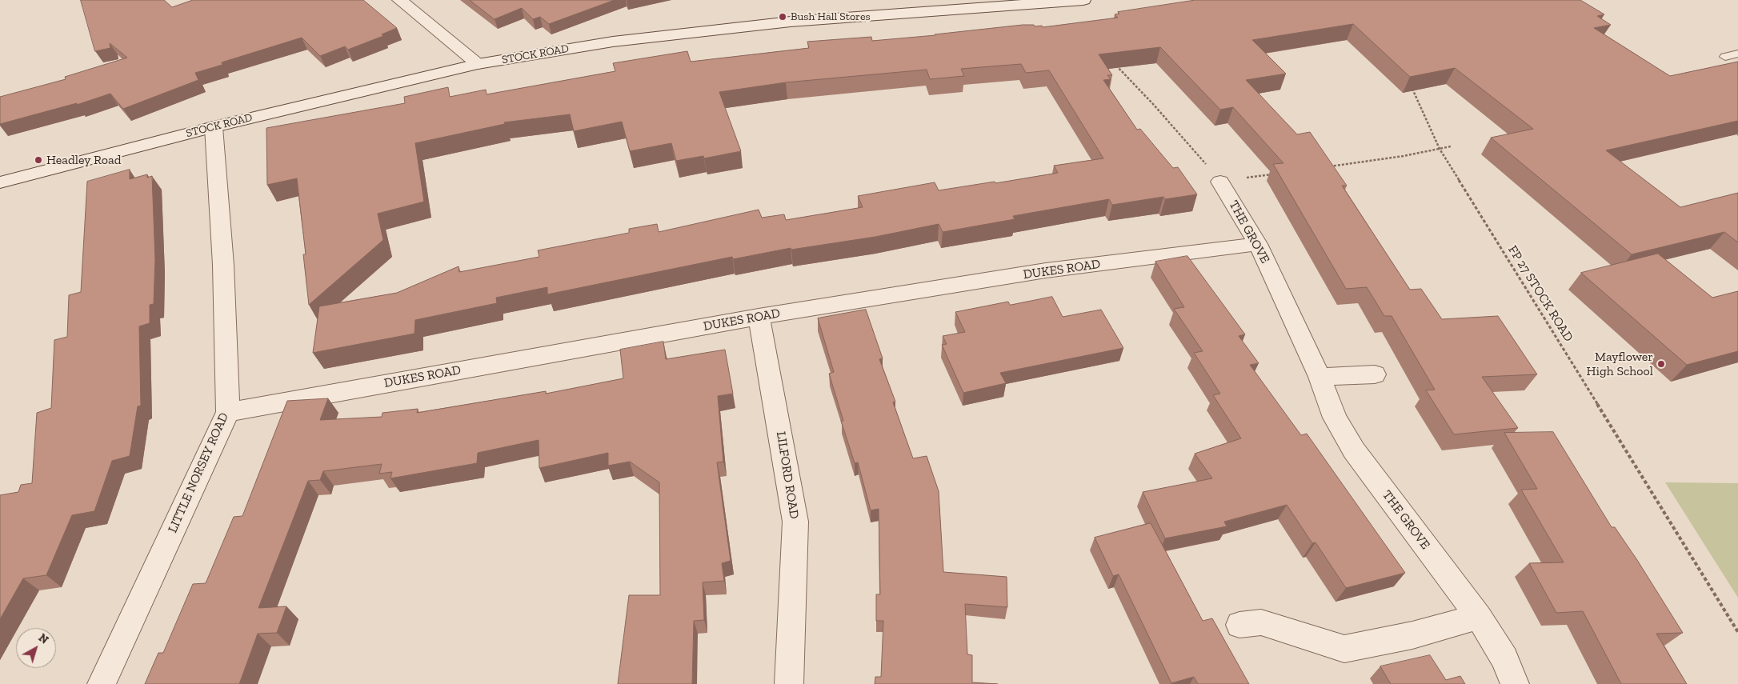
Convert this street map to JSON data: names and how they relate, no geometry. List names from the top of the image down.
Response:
{
  "streets": {
    "street": [
      "STOCK ROAD",
      "THE GROVE",
      "DUKES ROAD",
      "LITTLE NORSEY ROAD",
      "LILFORD ROAD"
    ],
    "path": ["FP 27 STOCK ROAD"]
  },
  "crossings": [
    ["STOCK ROAD", "LITTLE NORSEY ROAD"],
    ["THE GROVE", "DUKES ROAD"],
    ["DUKES ROAD", "LITTLE NORSEY ROAD"],
    ["DUKES ROAD", "LILFORD ROAD"]
  ],
  "places": ["Bush Hall Stores", "Headley Road", "Mayflower High School"],
  "north": "top right"
}
